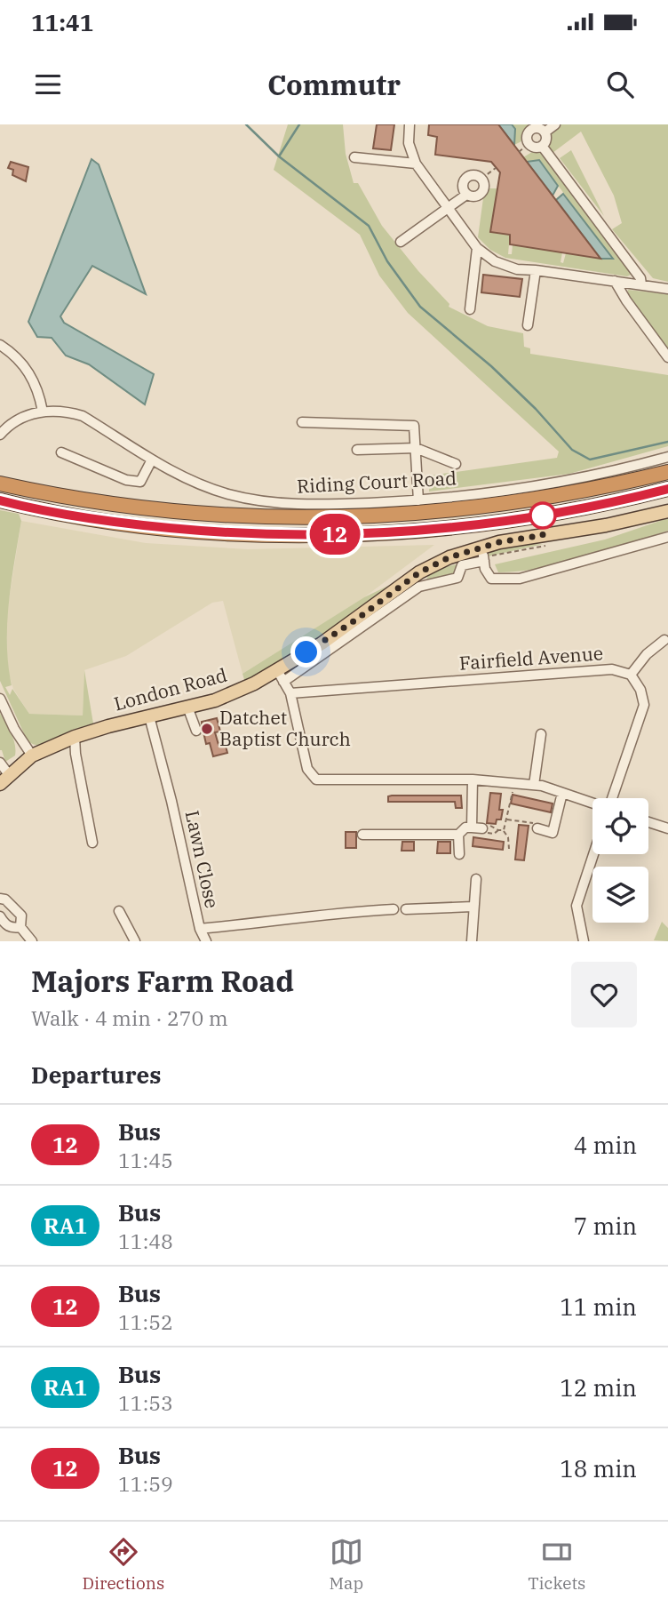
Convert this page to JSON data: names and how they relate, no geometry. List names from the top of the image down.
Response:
{
  "streets": {
    "main road": ["London Road"],
    "street": ["Riding Court Road", "Fairfield Avenue", "Lawn Close"]
  },
  "crossings": [
    ["London Road", "Lawn Close"]
  ],
  "places": ["Datchet Baptist Church"],
  "lines": ["bus line 12"],
  "page": {
    "status": "11:41",
    "header": "Commutr",
    "on_map": "12",
    "heading": [
      ["Majors Farm Road", "Walk · 4 min · 270 m"],
      "Departures"
    ],
    "list": [
      {
        "mark": "12",
        "name": "Bus",
        "note": "11:45",
        "value": "4 min"
      },
      {
        "mark": "RA1",
        "name": "Bus",
        "note": "11:48",
        "value": "7 min"
      },
      {
        "mark": "12",
        "name": "Bus",
        "note": "11:52",
        "value": "11 min"
      },
      {
        "mark": "RA1",
        "name": "Bus",
        "note": "11:53",
        "value": "12 min"
      },
      {
        "mark": "12",
        "name": "Bus",
        "note": "11:59",
        "value": "18 min"
      }
    ],
    "tabs": ["Directions", "Map", "Tickets"]
  }
}
